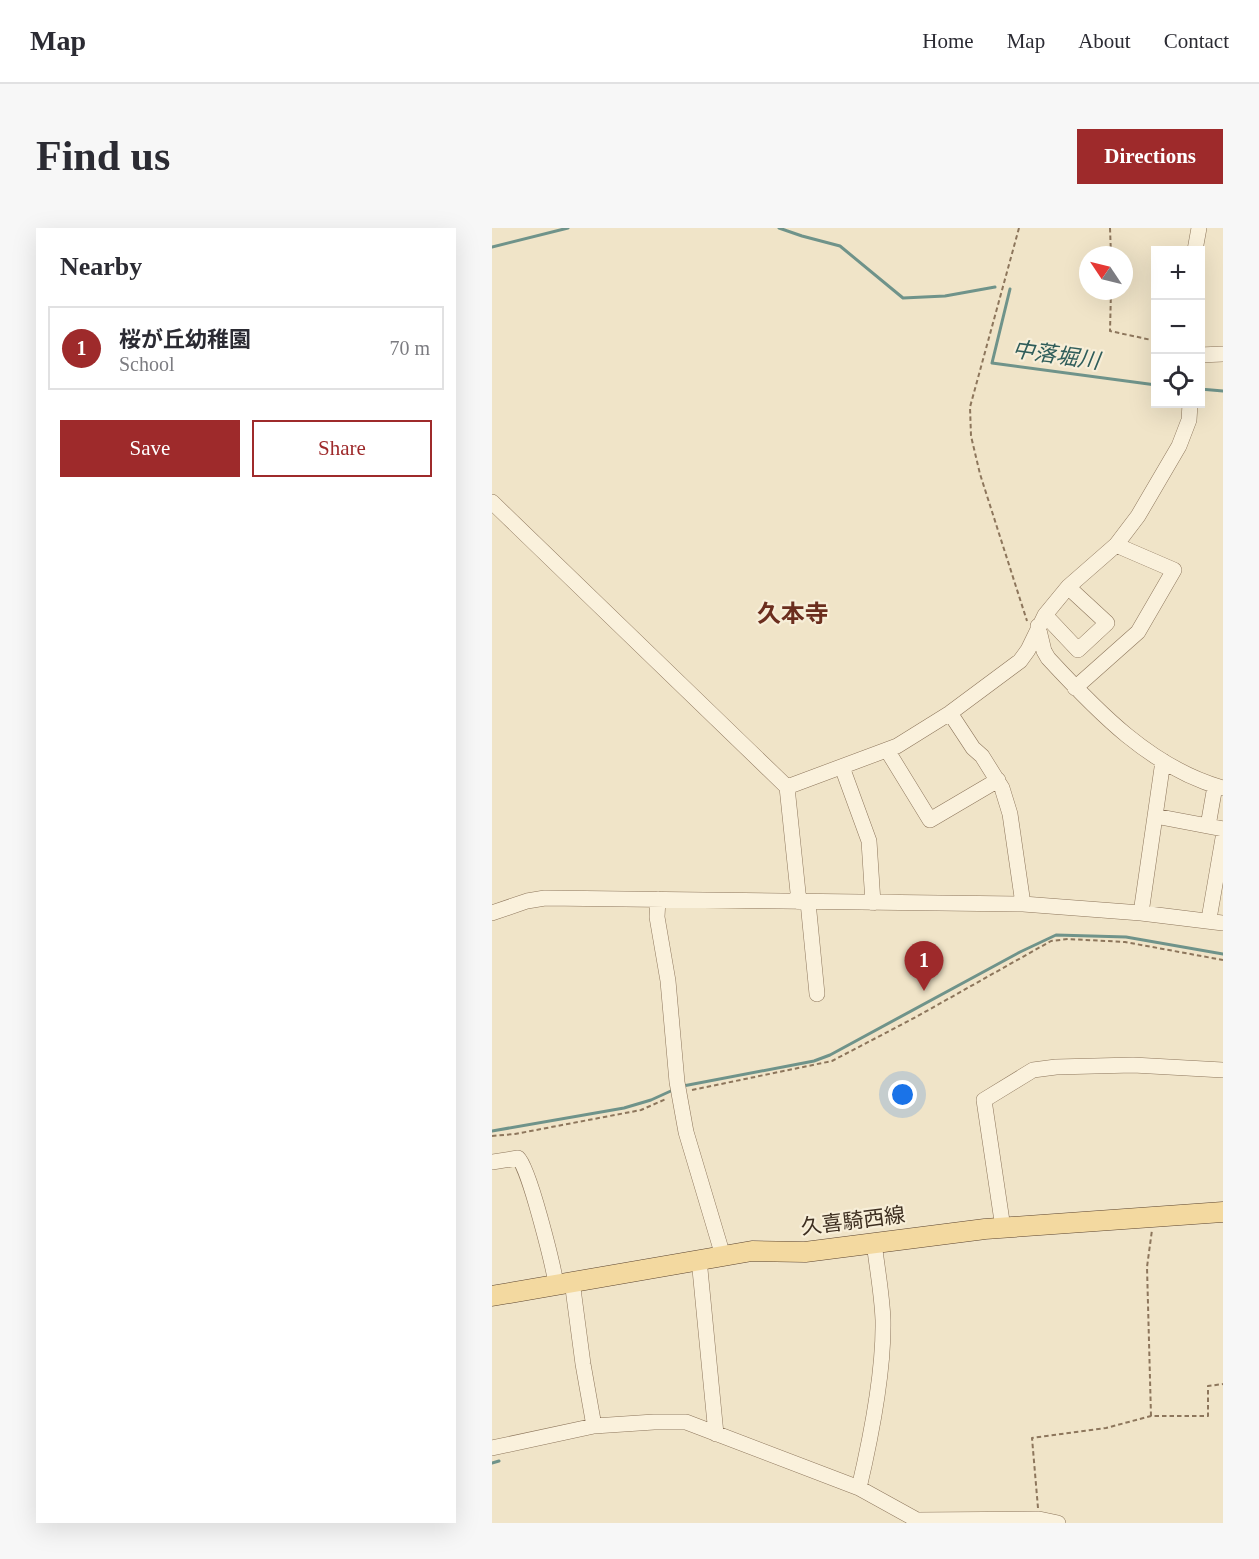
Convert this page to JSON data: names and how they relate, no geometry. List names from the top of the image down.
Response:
{
  "streets": {
    "main road": ["久喜騎西線"]
  },
  "districts": ["久本寺"],
  "water": ["中落堀川"],
  "north": "top left",
  "page": {
    "header": "Map",
    "nav": [
      "Home",
      "Map",
      "About",
      "Contact"
    ],
    "buttons": [
      "Directions",
      ["Save", "Share"]
    ],
    "title": "Find us",
    "heading": "Nearby",
    "map_buttons": ["+", "−"],
    "list": [
      {
        "mark": "1",
        "name": "桜が丘幼稚園",
        "note": "School",
        "value": "70 m"
      }
    ],
    "pins": "1"
  }
}
